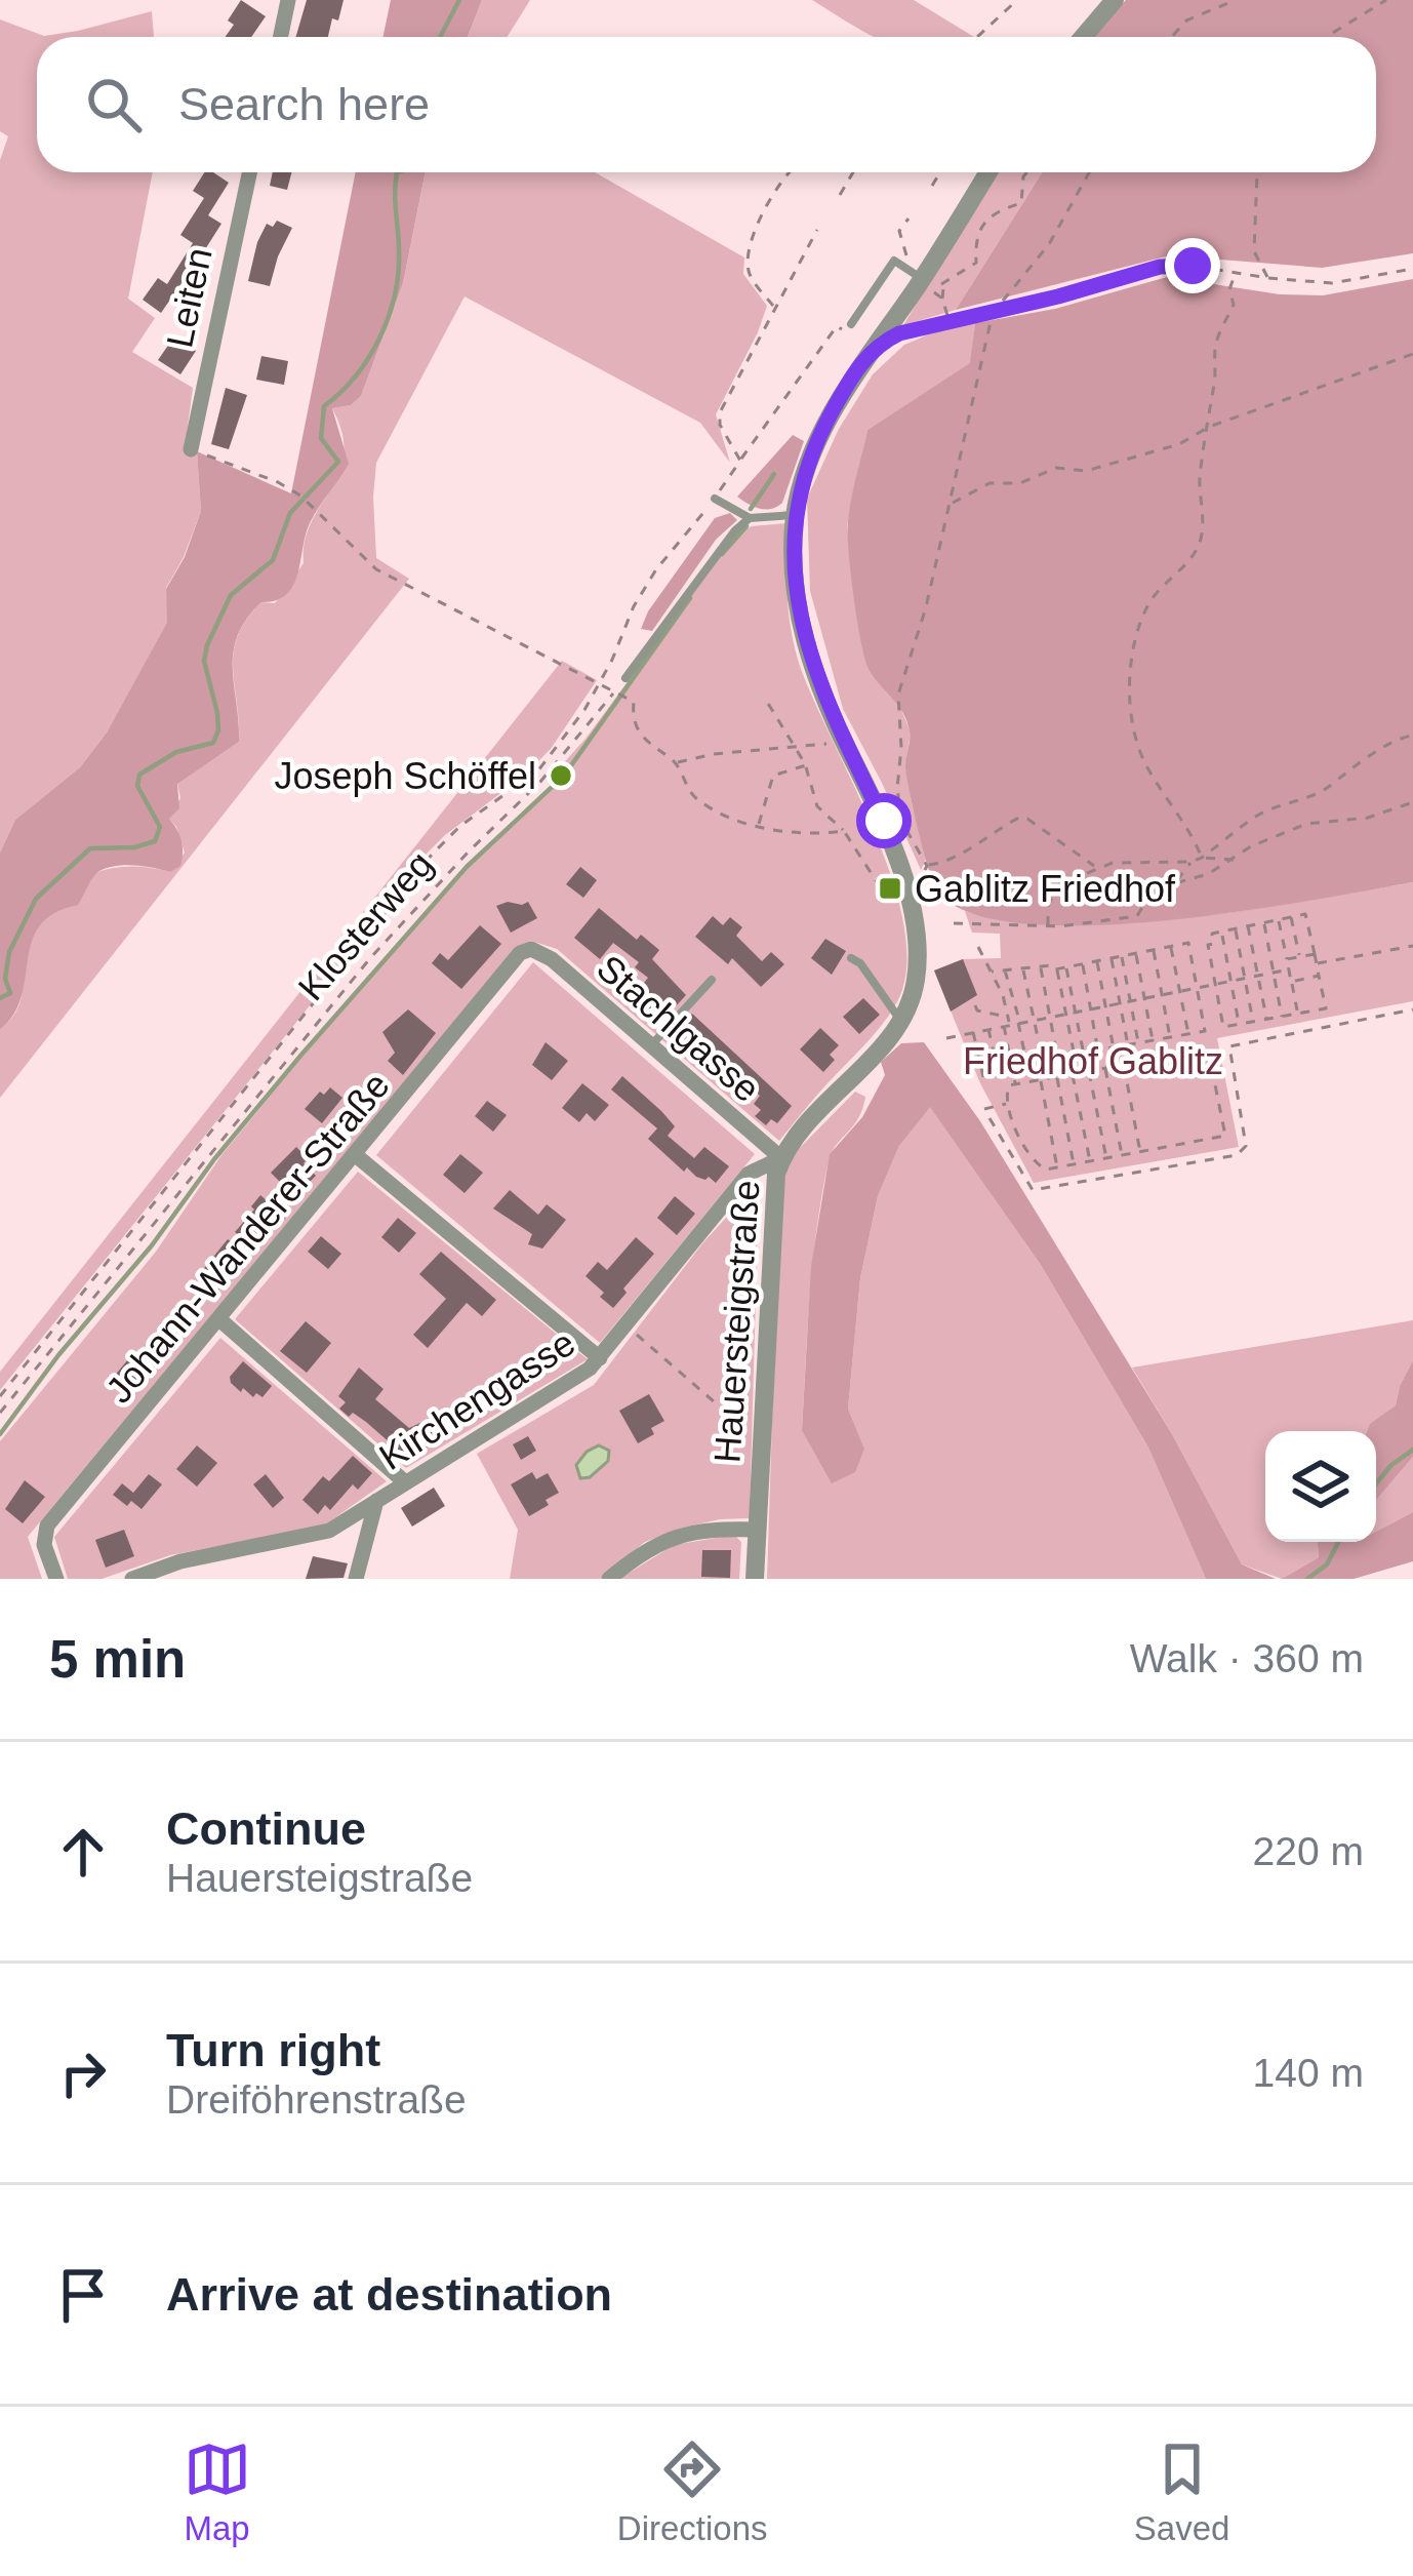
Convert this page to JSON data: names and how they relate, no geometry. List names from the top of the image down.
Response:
{
  "streets": {
    "street": [
      "Leiten",
      "Stachlgasse",
      "Johann-Wanderer-Straße",
      "Hauersteigstraße",
      "Kirchengasse"
    ],
    "path": ["Klosterweg"]
  },
  "crossings": [
    ["Stachlgasse", "Johann-Wanderer-Straße"],
    ["Stachlgasse", "Hauersteigstraße"],
    ["Stachlgasse", "Kirchengasse"],
    ["Hauersteigstraße", "Kirchengasse"]
  ],
  "parks": ["Friedhof Gablitz"],
  "places": {
    "other": ["Joseph Schöffel"],
    "transit": ["Gablitz Friedhof"]
  },
  "page": {
    "search": "Search here",
    "heading": ["5 min", "Walk · 360 m"],
    "list": [
      ["Continue", "Hauersteigstraße", "220 m"],
      ["Turn right", "Dreiföhrenstraße", "140 m"],
      "Arrive at destination"
    ],
    "nav": ["Map", "Directions", "Saved"]
  }
}
